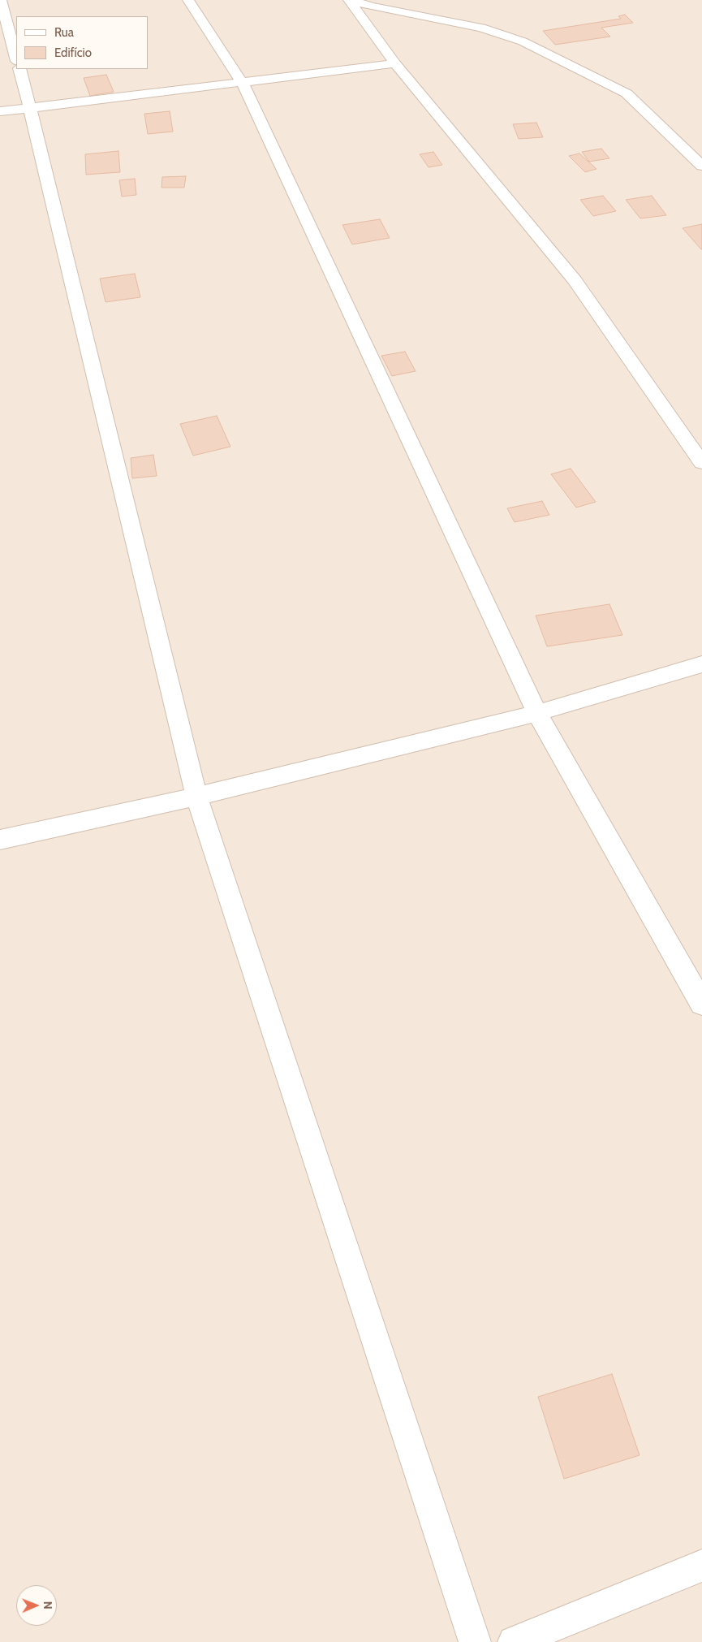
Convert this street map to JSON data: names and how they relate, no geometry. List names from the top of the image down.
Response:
{
  "legend": ["Rua", "Edifício"],
  "north": "right"
}
